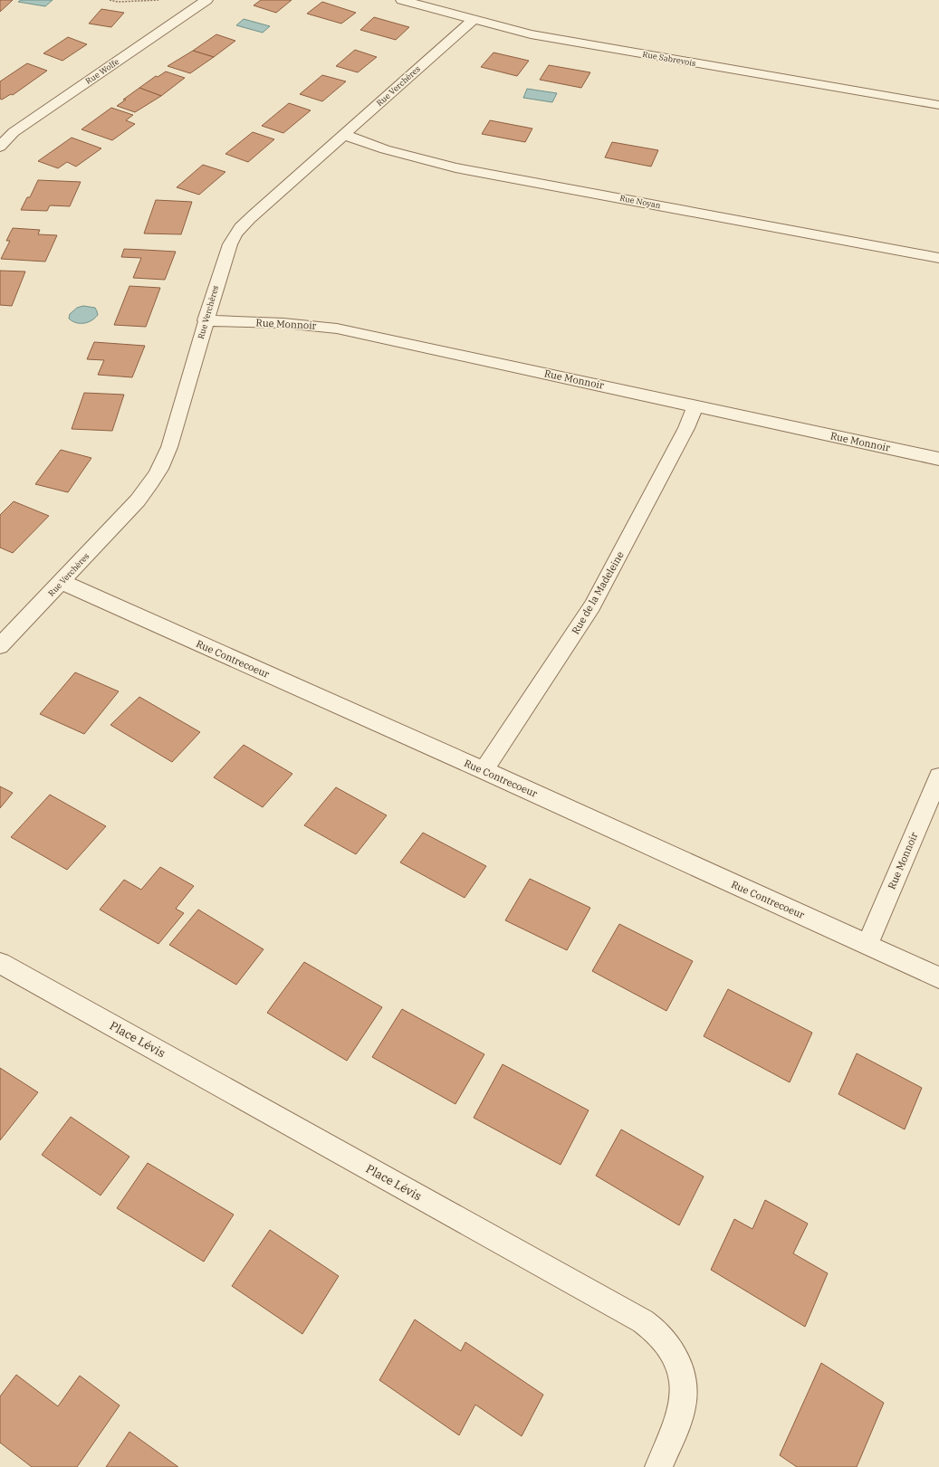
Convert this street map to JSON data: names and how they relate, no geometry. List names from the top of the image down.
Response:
{
  "streets": {
    "street": [
      "Rue Sabrevois",
      "Rue Wolfe",
      "Rue Verchères",
      "Rue Noyan",
      "Rue Monnoir",
      "Rue de la Madeleine",
      "Rue Contrecoeur",
      "Place Lévis"
    ]
  },
  "crossings": [
    ["Rue Sabrevois", "Rue Verchères"],
    ["Rue Verchères", "Rue Noyan"],
    ["Rue Verchères", "Rue Monnoir"],
    ["Rue Verchères", "Rue Contrecoeur"],
    ["Rue Monnoir", "Rue de la Madeleine"],
    ["Rue Monnoir", "Rue Contrecoeur"],
    ["Rue de la Madeleine", "Rue Contrecoeur"]
  ]
}
